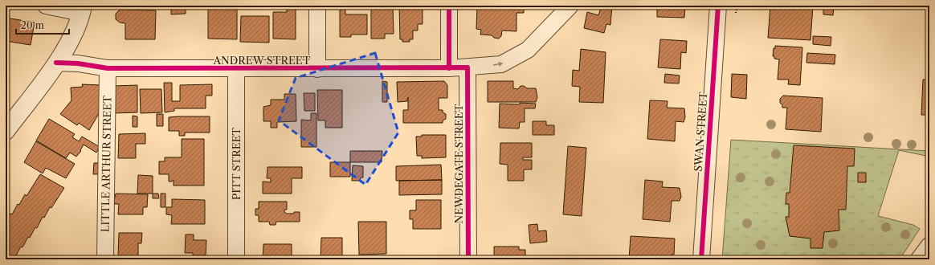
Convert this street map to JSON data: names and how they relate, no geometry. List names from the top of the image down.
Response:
{
  "streets": {
    "street": [
      "ANDREW STREET",
      "SWAN STREET",
      "LITTLE ARTHUR STREET",
      "PITT STREET",
      "NEWDEGATE STREET"
    ]
  },
  "crossings": [
    ["ANDREW STREET", "LITTLE ARTHUR STREET"],
    ["ANDREW STREET", "PITT STREET"],
    ["ANDREW STREET", "NEWDEGATE STREET"]
  ],
  "scale_bar": "20 m"
}
